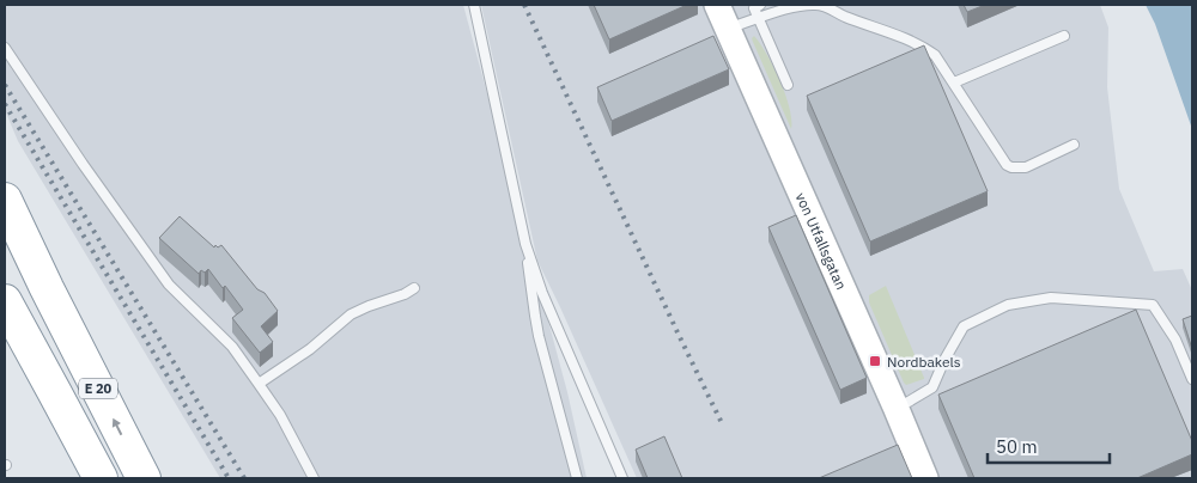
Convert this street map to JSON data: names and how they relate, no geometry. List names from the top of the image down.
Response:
{
  "streets": {
    "highway": ["E 20"],
    "street": ["von Utfallsgatan"]
  },
  "places": {
    "transit": ["Nordbakels"]
  },
  "scale_bar": "50 m"
}
